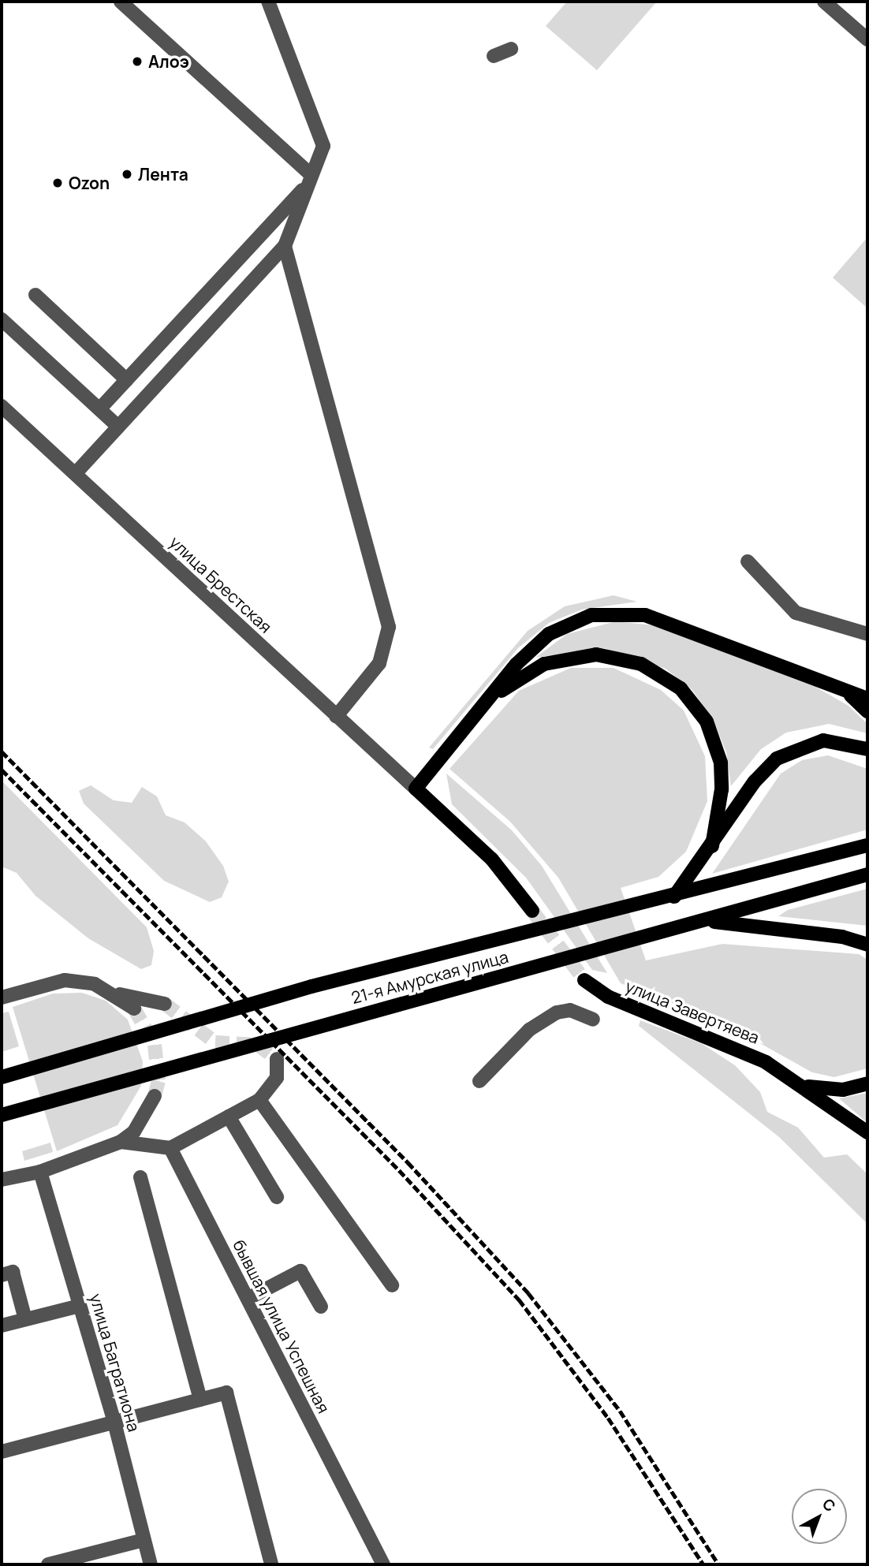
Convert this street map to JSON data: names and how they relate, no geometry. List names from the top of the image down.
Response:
{
  "streets": {
    "main road": ["21-я Амурская улица", "улица Завертяева"],
    "street": ["улица Брестская", "бывшая улица Успешная", "улица Багратиона"]
  },
  "places": ["Алоэ", "Лента", "Ozon"],
  "north": "top right"
}
